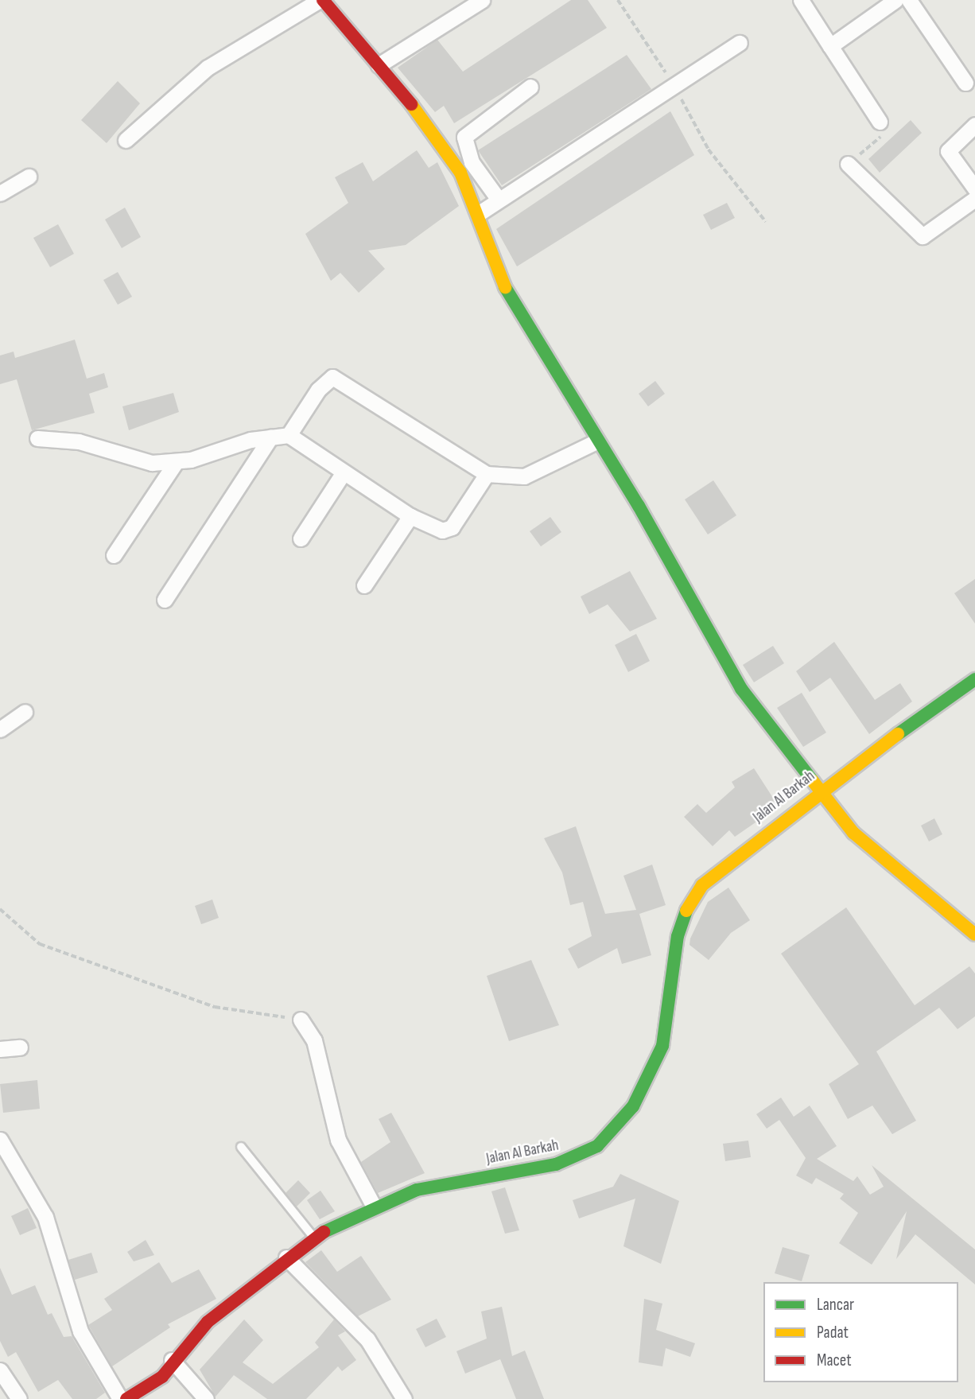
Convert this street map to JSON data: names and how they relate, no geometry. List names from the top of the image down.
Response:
{
  "streets": {
    "street": ["Jalan Al Barkah"]
  },
  "legend": ["Lancar", "Padat", "Macet"]
}
